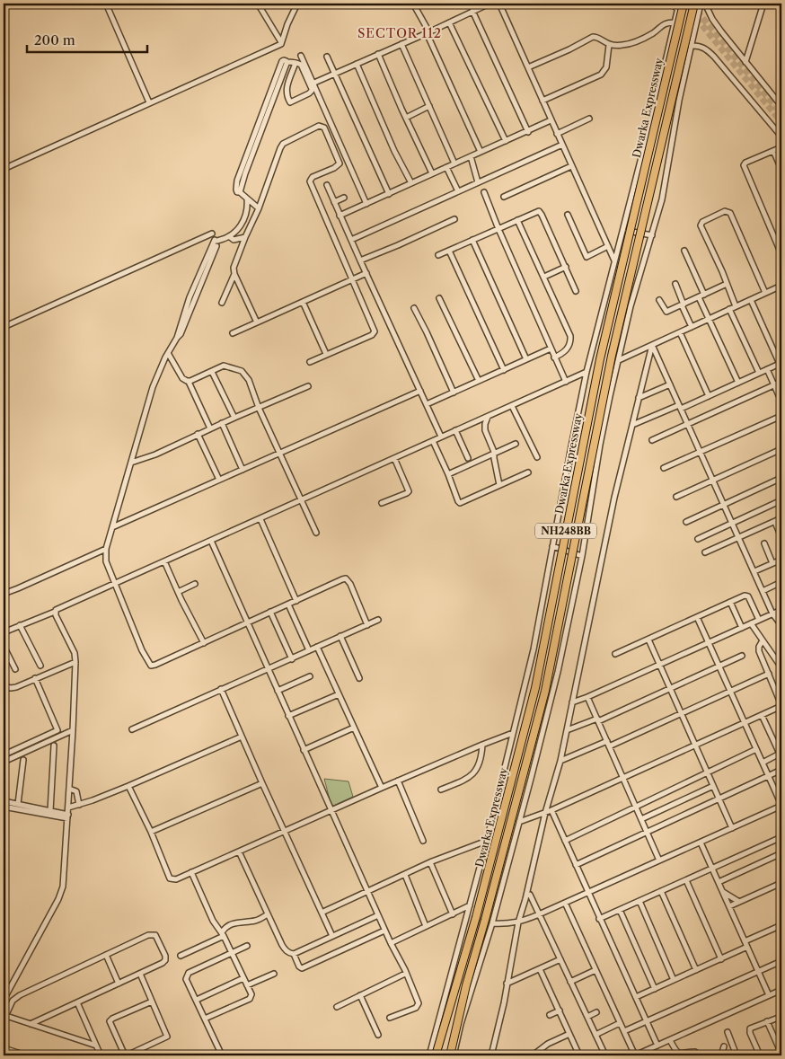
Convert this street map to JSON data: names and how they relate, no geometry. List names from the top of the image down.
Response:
{
  "streets": {
    "highway": ["Dwarka Expressway", "NH248BB"]
  },
  "districts": ["SECTOR 112"],
  "scale_bar": "200 m"
}
